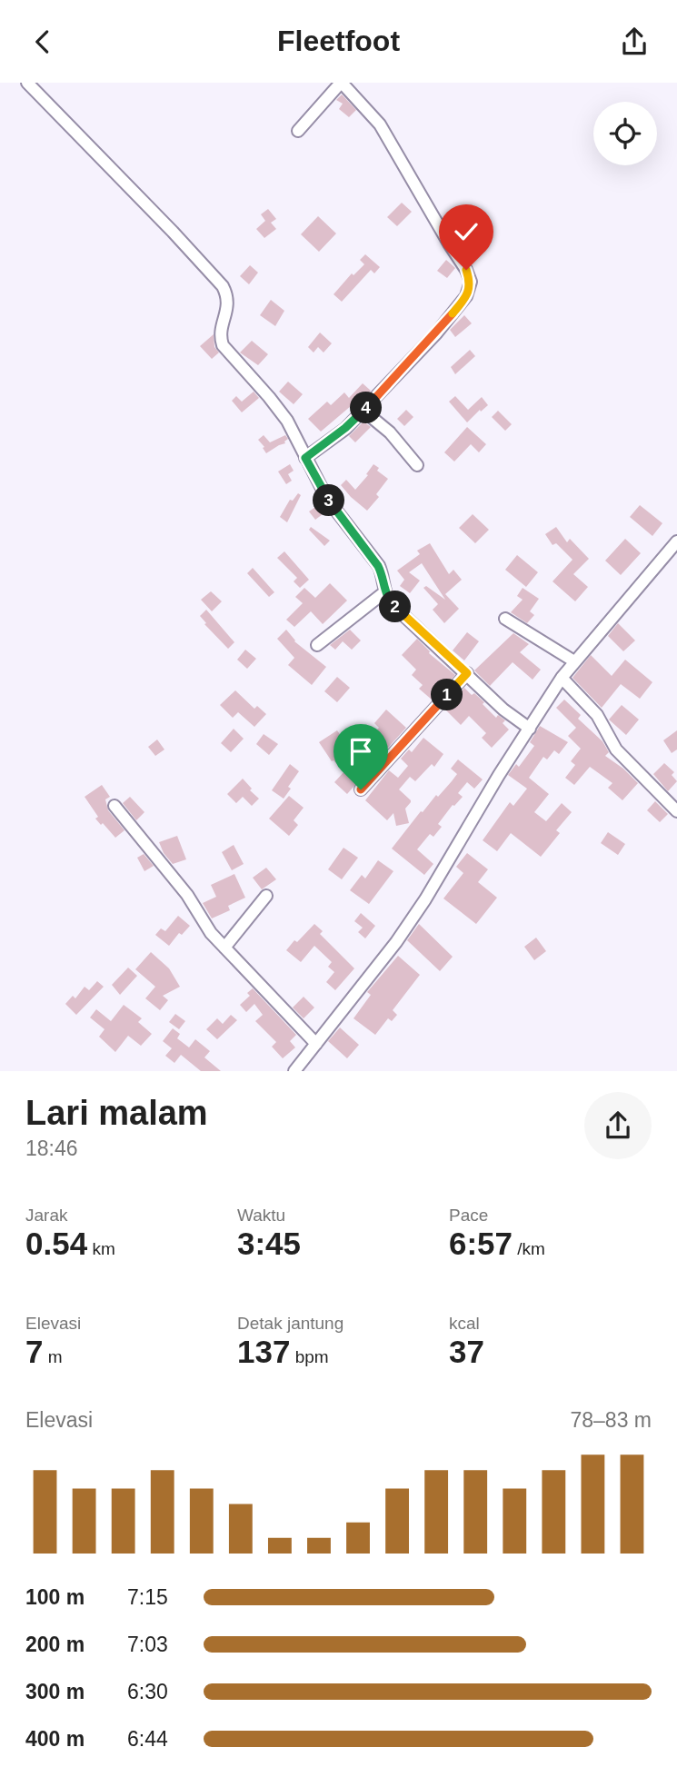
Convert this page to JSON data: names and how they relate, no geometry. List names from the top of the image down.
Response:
{
  "page": {
    "header": "Fleetfoot",
    "pins": [
      "4",
      "3",
      "2",
      "1"
    ],
    "heading": ["Lari malam", "18:46"],
    "stats": [
      ["Jarak", "0.54 km"],
      ["Waktu", "3:45"],
      ["Pace", "6:57 /km"],
      ["Elevasi", "7 m"],
      ["Detak jantung", "137 bpm"],
      ["kcal", "37"]
    ],
    "chart": ["Elevasi", "78–83 m"],
    "list": [
      {
        "name": "100 m",
        "note": "7:15"
      },
      {
        "name": "200 m",
        "note": "7:03"
      },
      {
        "name": "300 m",
        "note": "6:30"
      },
      {
        "name": "400 m",
        "note": "6:44"
      }
    ]
  }
}
